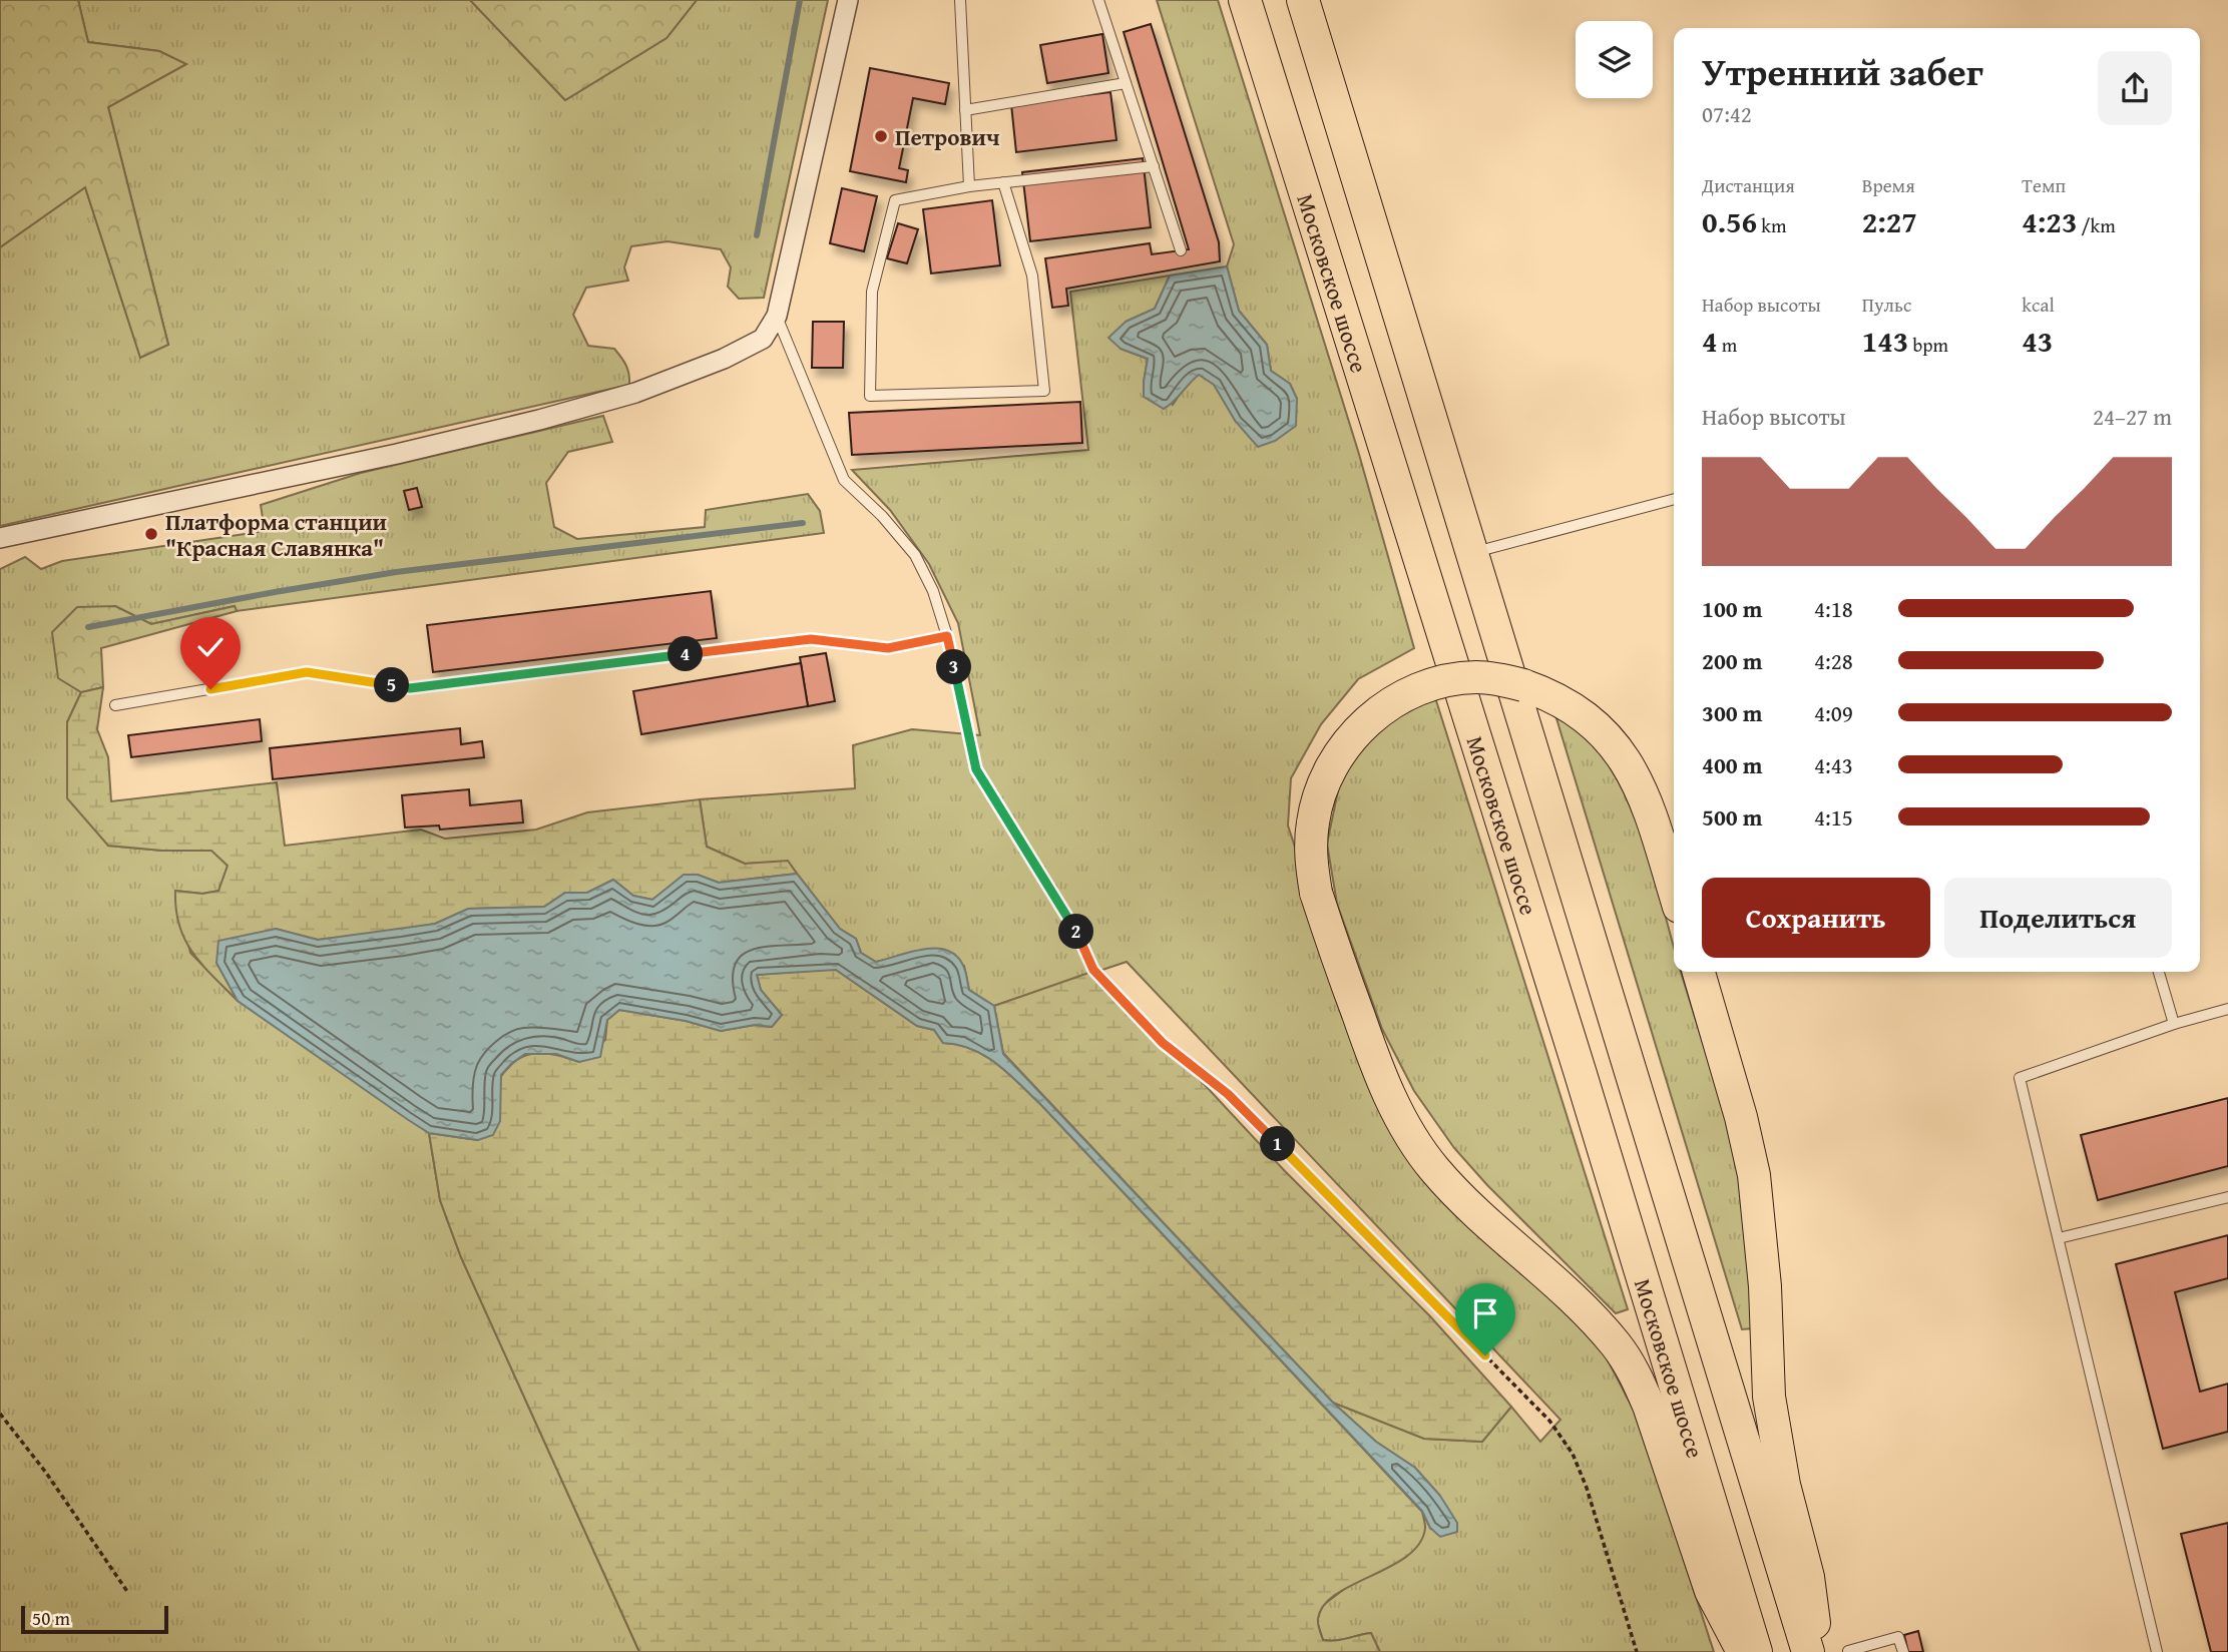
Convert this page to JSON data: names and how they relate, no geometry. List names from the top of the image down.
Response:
{
  "streets": {
    "highway": ["Московское шоссе"]
  },
  "places": ["Петрович", "Платформа станции \"Красная Славянка\""],
  "scale_bar": "50 m",
  "page": {
    "heading": ["Утренний забег", "07:42"],
    "stats": [
      ["Дистанция", "0.56 km"],
      ["Время", "2:27"],
      ["Темп", "4:23 /km"],
      ["Набор высоты", "4 m"],
      ["Пульс", "143 bpm"],
      ["kcal", "43"]
    ],
    "chart": ["Набор высоты", "24–27 m"],
    "list": [
      {
        "name": "100 m",
        "note": "4:18"
      },
      {
        "name": "200 m",
        "note": "4:28"
      },
      {
        "name": "300 m",
        "note": "4:09"
      },
      {
        "name": "400 m",
        "note": "4:43"
      },
      {
        "name": "500 m",
        "note": "4:15"
      }
    ],
    "pins": [
      "4",
      "3",
      "5",
      "2",
      "1"
    ],
    "buttons": ["Сохранить", "Поделиться"],
    "scale": "50 m"
  }
}
